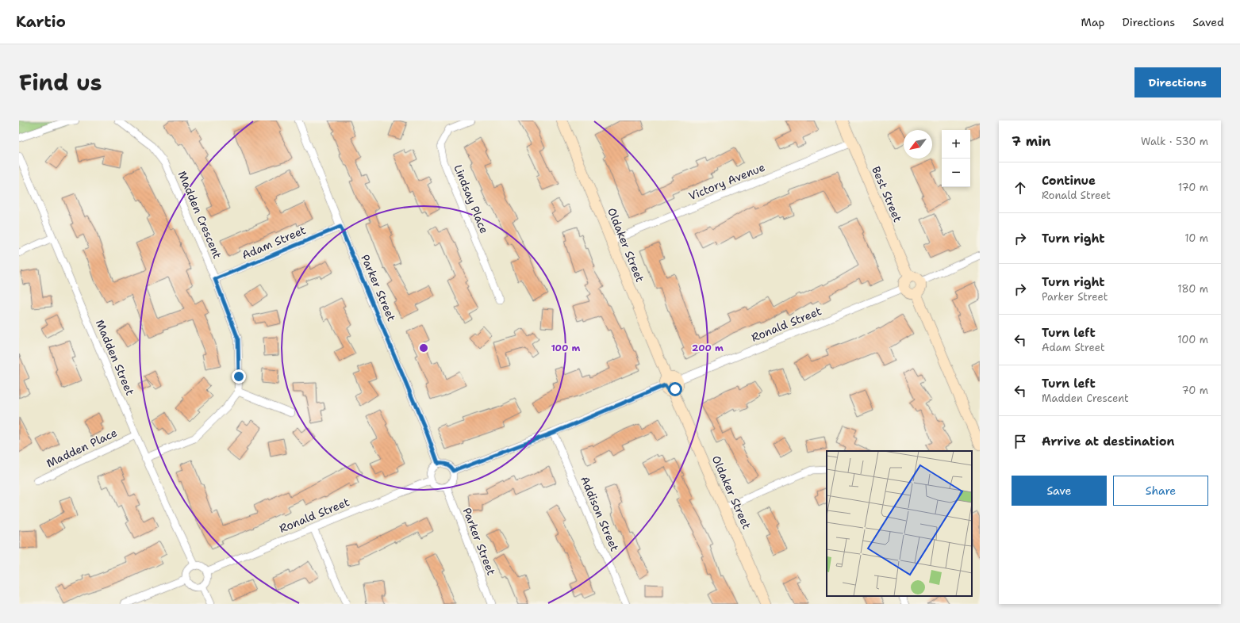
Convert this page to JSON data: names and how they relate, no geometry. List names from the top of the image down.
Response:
{
  "streets": {
    "street": [
      "Victory Avenue",
      "Best Street",
      "Lindsay Place",
      "Madden Crescent",
      "Adam Street",
      "Oldaker Street",
      "Parker Street",
      "Ronald Street",
      "Madden Street",
      "Madden Place",
      "Addison Street"
    ]
  },
  "crossings": [
    ["Victory Avenue", "Best Street"],
    ["Victory Avenue", "Oldaker Street"],
    ["Best Street", "Ronald Street"],
    ["Madden Crescent", "Adam Street"],
    ["Adam Street", "Parker Street"],
    ["Oldaker Street", "Ronald Street"],
    ["Parker Street", "Ronald Street"],
    ["Ronald Street", "Madden Street"],
    ["Ronald Street", "Addison Street"],
    ["Madden Street", "Madden Place"]
  ],
  "north": "bottom left",
  "page": {
    "header": "Kartio",
    "nav": ["Map", "Directions", "Saved"],
    "title": "Find us",
    "buttons": [
      "Directions",
      ["Save", "Share"]
    ],
    "heading": ["7 min", "Walk · 530 m"],
    "map_buttons": ["+", "−"],
    "list": [
      ["Continue", "Ronald Street", "170 m"],
      ["Turn right", "10 m"],
      ["Turn right", "Parker Street", "180 m"],
      ["Turn left", "Adam Street", "100 m"],
      ["Turn left", "Madden Crescent", "70 m"],
      "Arrive at destination"
    ]
  },
  "rings": ["100 m", "200 m"]
}
